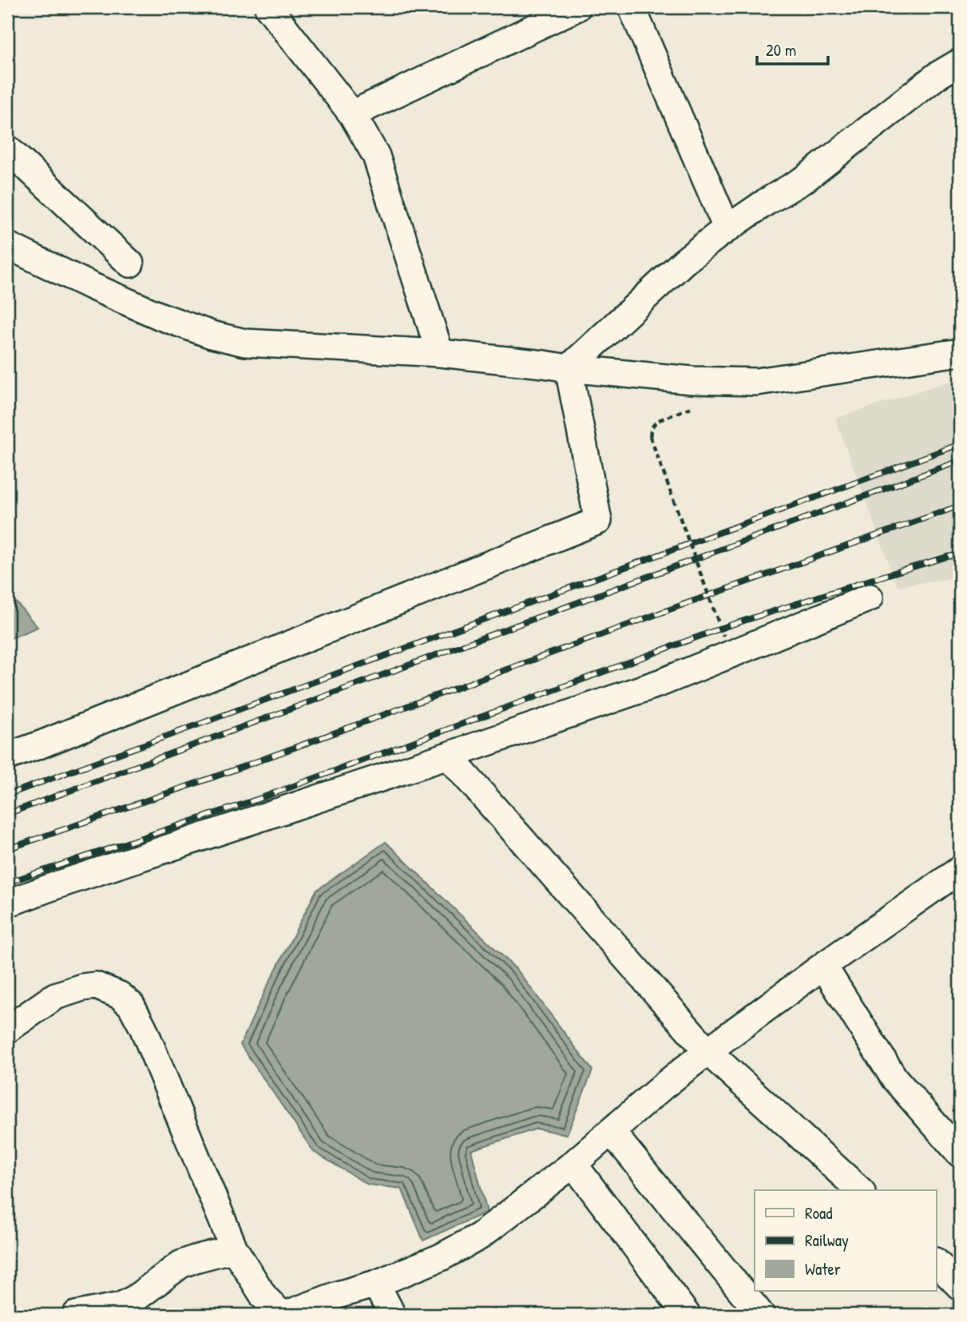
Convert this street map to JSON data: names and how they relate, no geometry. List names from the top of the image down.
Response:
{
  "legend": ["Road", "Railway", "Water"],
  "scale_bar": "20 m"
}
